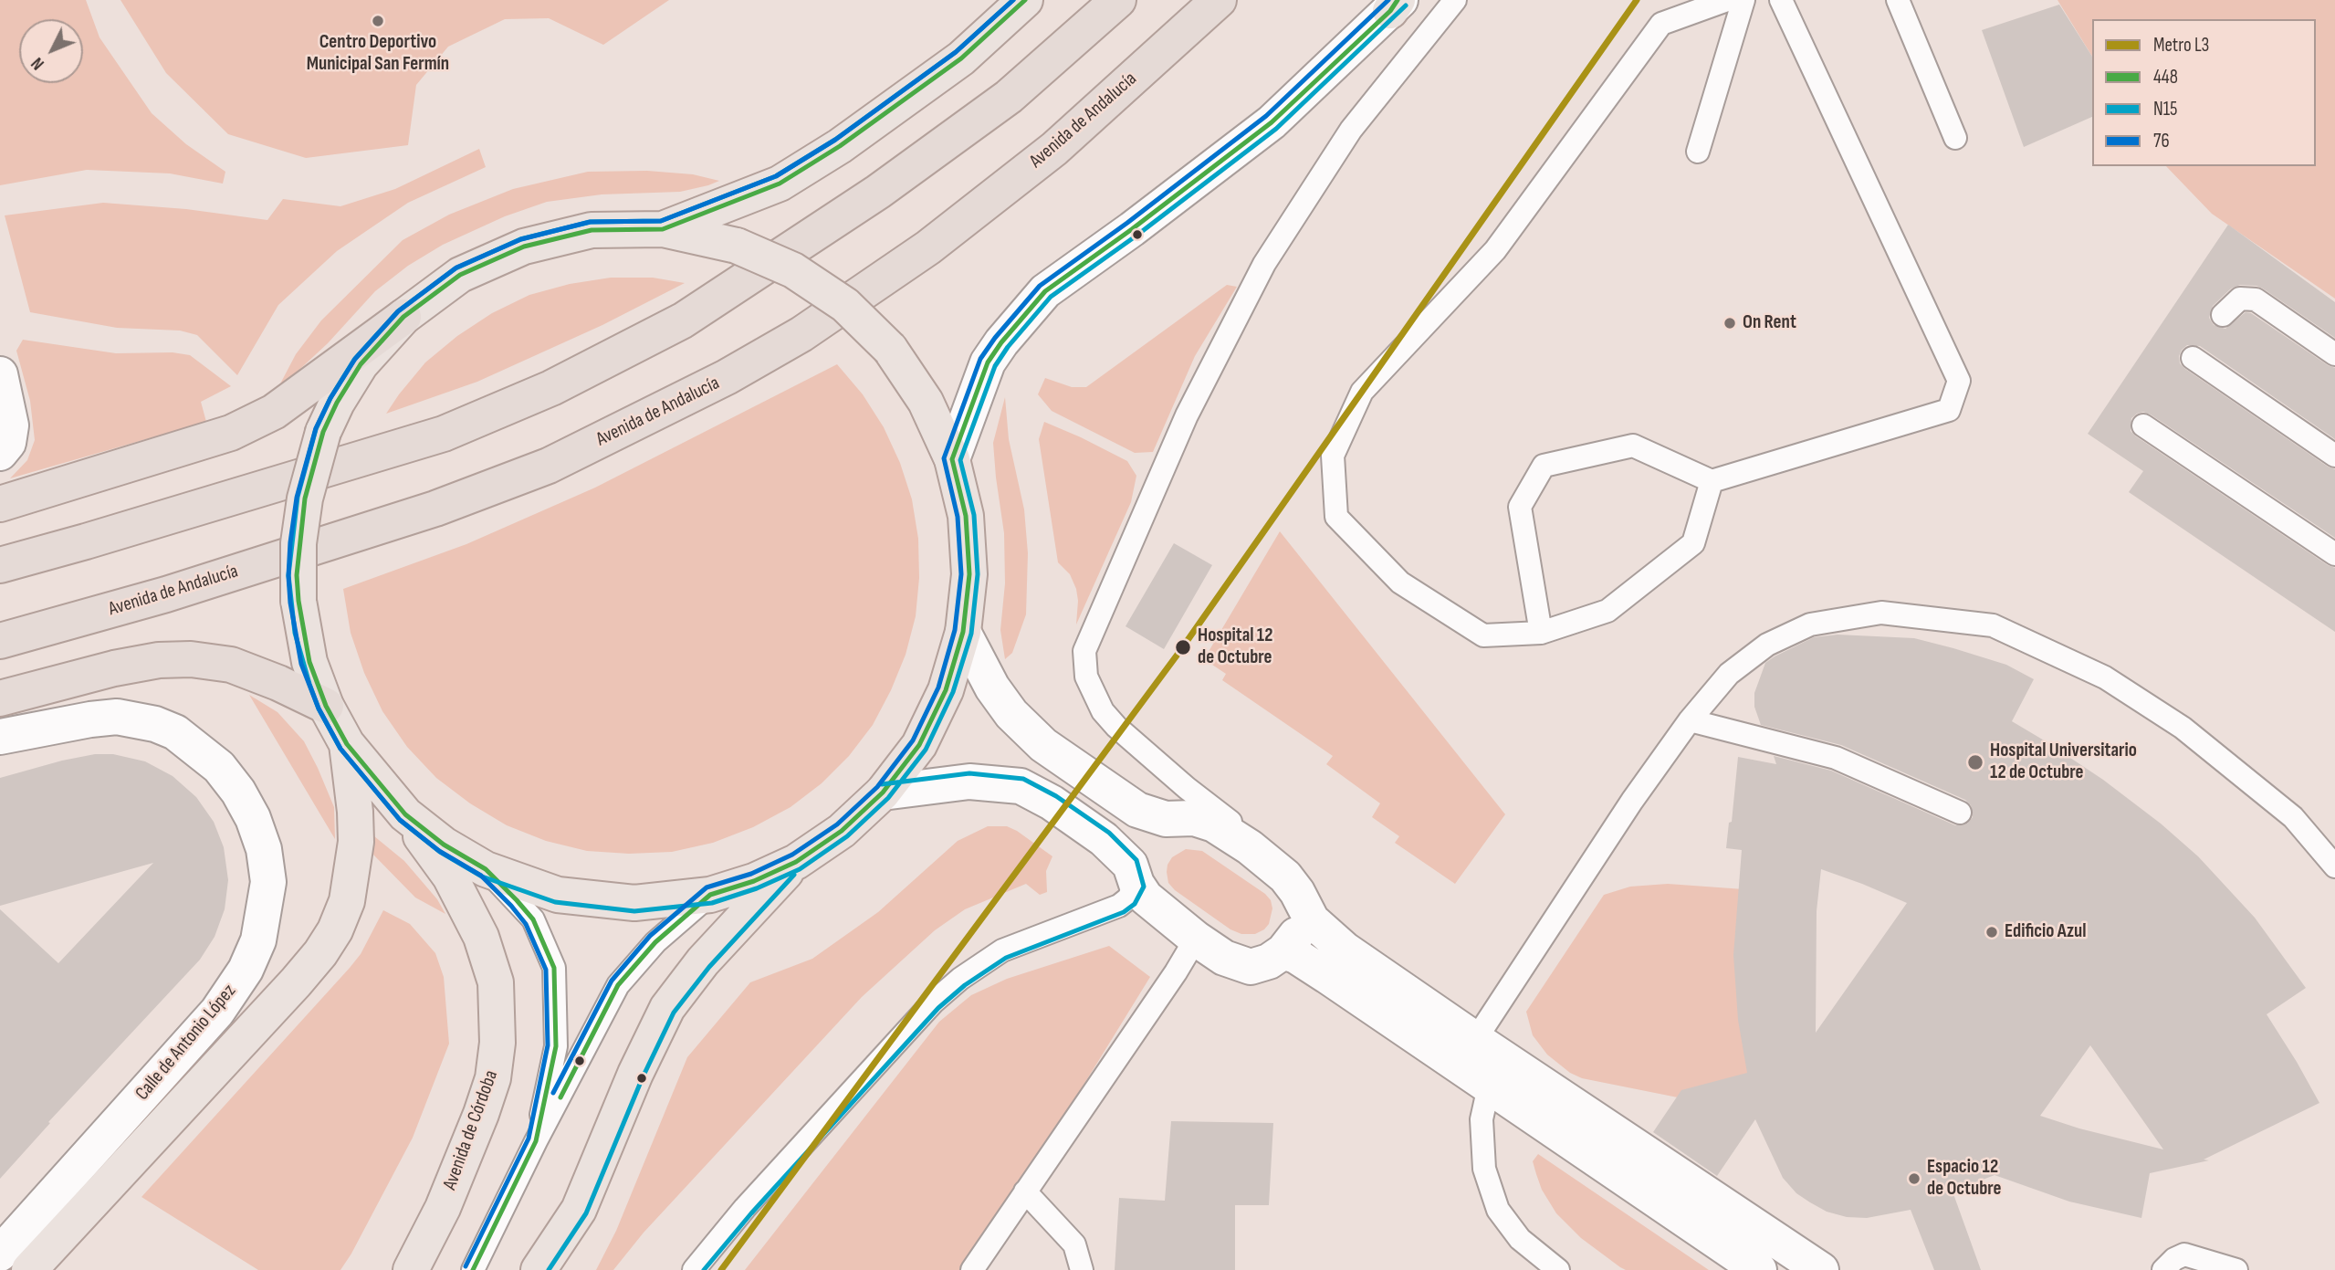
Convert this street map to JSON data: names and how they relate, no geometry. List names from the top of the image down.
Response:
{
  "streets": {
    "highway": ["Avenida de Andalucía"],
    "main road": ["Avenida de Córdoba"],
    "street": ["Calle de Antonio López"]
  },
  "places": [
    "Centro Deportivo Municipal San Fermín",
    "On Rent",
    "Hospital 12 de Octubre",
    "Hospital Universitario 12 de Octubre",
    "Edificio Azul",
    "Espacio 12 de Octubre"
  ],
  "lines": [
    "metro line L3",
    "transit line 448",
    "transit line N15",
    "transit line 76"
  ],
  "legend": [
    "Metro L3",
    "448",
    "N15",
    "76"
  ],
  "north": "bottom left"
}
